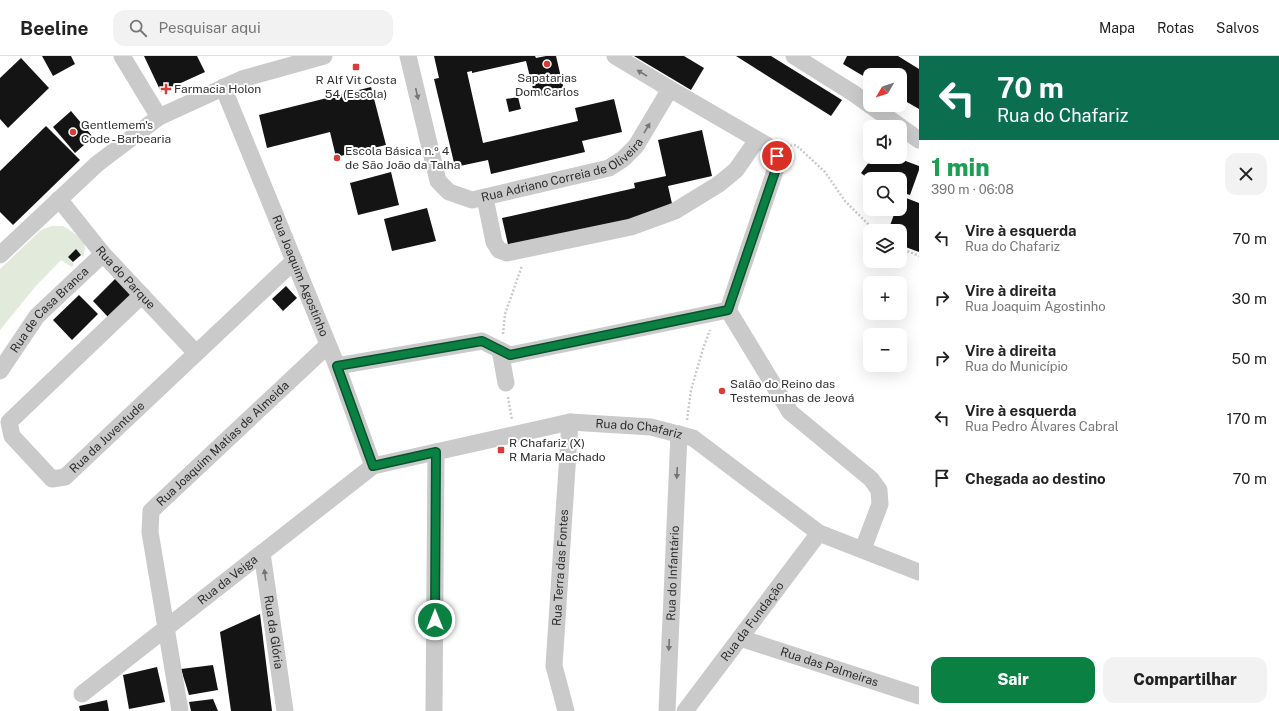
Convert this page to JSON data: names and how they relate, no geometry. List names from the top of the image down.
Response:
{
  "streets": {
    "street": [
      "Rua Adriano Correia de Oliveira",
      "Rua Joaquim Agostinho",
      "Rua do Parque",
      "Rua de Casa Branca",
      "Rua do Chafariz",
      "Rua da Juventude",
      "Rua Joaquim Matias de Almeida",
      "Rua Terra das Fontes",
      "Rua do Infantário",
      "Rua da Veiga",
      "Rua da Fundação",
      "Rua da Glória",
      "Rua das Palmeiras"
    ]
  },
  "crossings": [
    ["Rua Joaquim Agostinho", "Rua do Chafariz"],
    ["Rua Joaquim Agostinho", "Rua da Juventude"],
    ["Rua Joaquim Agostinho", "Rua Joaquim Matias de Almeida"],
    ["Rua Joaquim Agostinho", "Rua da Veiga"],
    ["Rua do Parque", "Rua de Casa Branca"],
    ["Rua do Parque", "Rua da Juventude"],
    ["Rua do Chafariz", "Rua Terra das Fontes"],
    ["Rua do Chafariz", "Rua do Infantário"],
    ["Rua do Chafariz", "Rua da Veiga"],
    ["Rua do Chafariz", "Rua da Fundação"],
    ["Rua Joaquim Matias de Almeida", "Rua da Veiga"],
    ["Rua da Veiga", "Rua da Glória"],
    ["Rua da Fundação", "Rua das Palmeiras"]
  ],
  "one_way": ["Rua do Infantário", "Rua da Glória"],
  "places": {
    "other": [
      "Sapatarias Dom Carlos",
      "Gentlemem's Code - Barbearia",
      "Escola Básica n.º 4 de São João da Talha",
      "Salão do Reino das Testemunhas de Jeová"
    ],
    "transit": ["R Alf Vit Costa 54 (Escola)", "R Chafariz (X) R Maria Machado"],
    "health": ["Farmacia Holon"]
  },
  "north": "bottom left",
  "page": {
    "header": "Beeline",
    "search": "Pesquisar aqui",
    "nav": ["Mapa", "Rotas", "Salvos"],
    "turn": ["70 m", "Rua do Chafariz"],
    "map_buttons": ["+", "−"],
    "heading": ["1 min", "390 m · 06:08"],
    "list": [
      {
        "name": "Vire à esquerda",
        "note": "Rua do Chafariz",
        "value": "70 m"
      },
      {
        "name": "Vire à direita",
        "note": "Rua Joaquim Agostinho",
        "value": "30 m"
      },
      {
        "name": "Vire à direita",
        "note": "Rua do Município",
        "value": "50 m"
      },
      {
        "name": "Vire à esquerda",
        "note": "Rua Pedro Álvares Cabral",
        "value": "170 m"
      },
      {
        "name": "Chegada ao destino",
        "value": "70 m"
      }
    ],
    "buttons": ["Sair", "Compartilhar"]
  }
}
